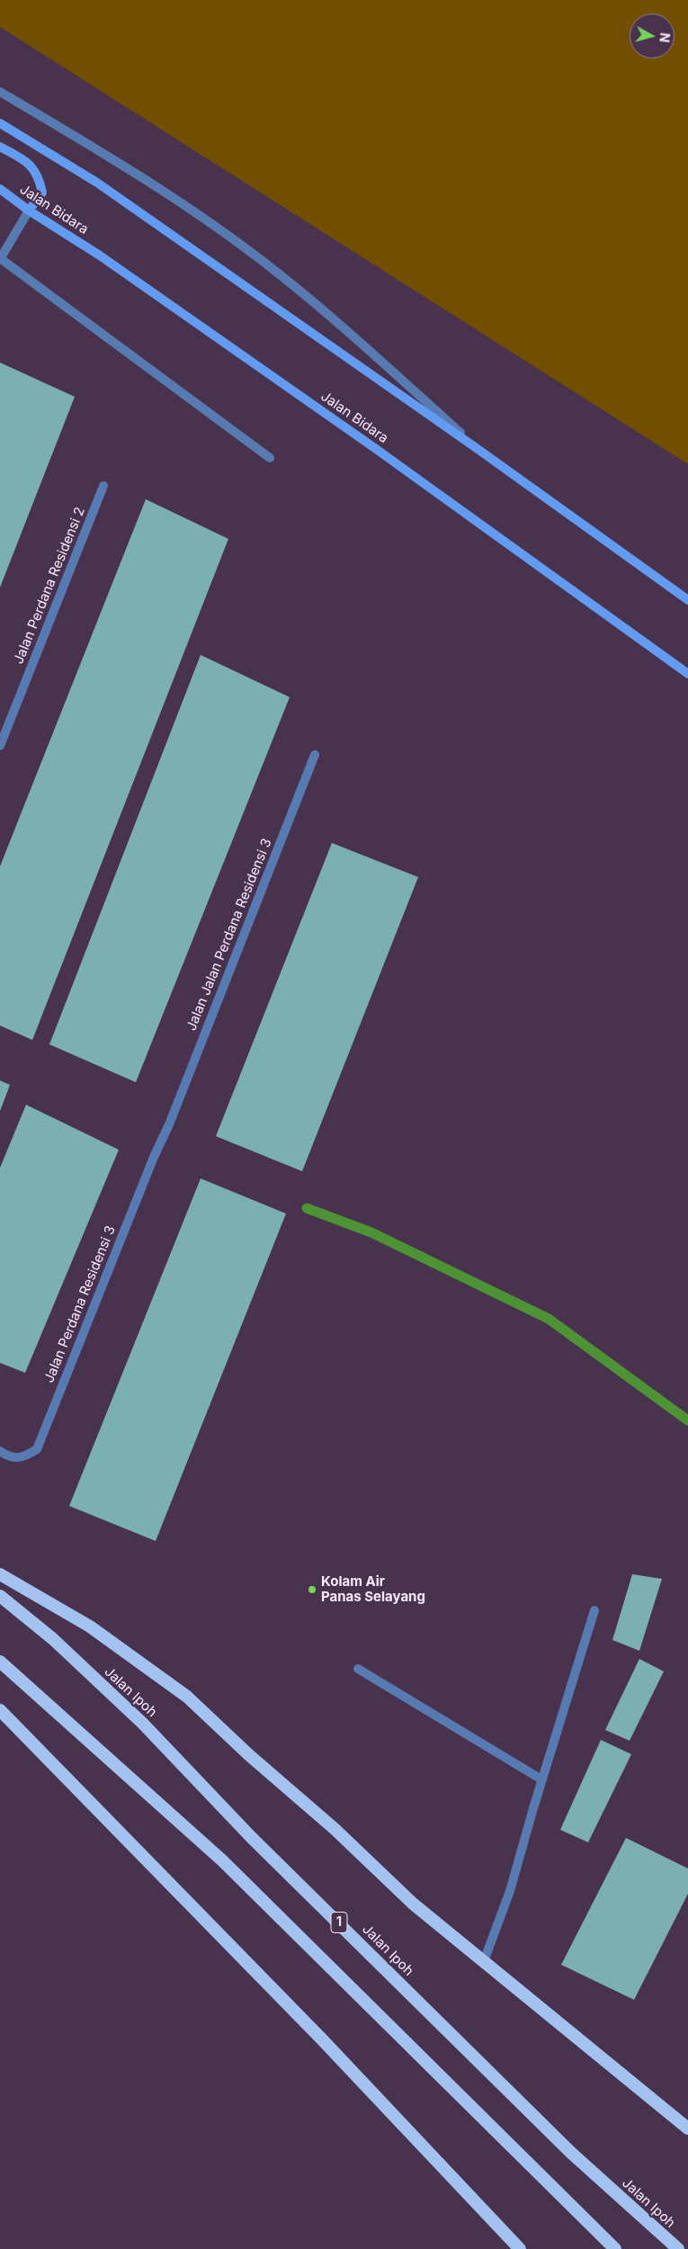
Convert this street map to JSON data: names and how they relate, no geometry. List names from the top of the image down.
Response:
{
  "streets": {
    "highway": ["Jalan Ipoh", "1"],
    "main road": ["Jalan Bidara"],
    "street": ["Jalan Perdana Residensi 2", "Jalan Jalan Perdana Residensi 3", "Jalan Perdana Residensi 3"]
  },
  "crossings": [
    ["Jalan Jalan Perdana Residensi 3", "Jalan Perdana Residensi 3"]
  ],
  "places": ["Kolam Air Panas Selayang"],
  "north": "right"
}
